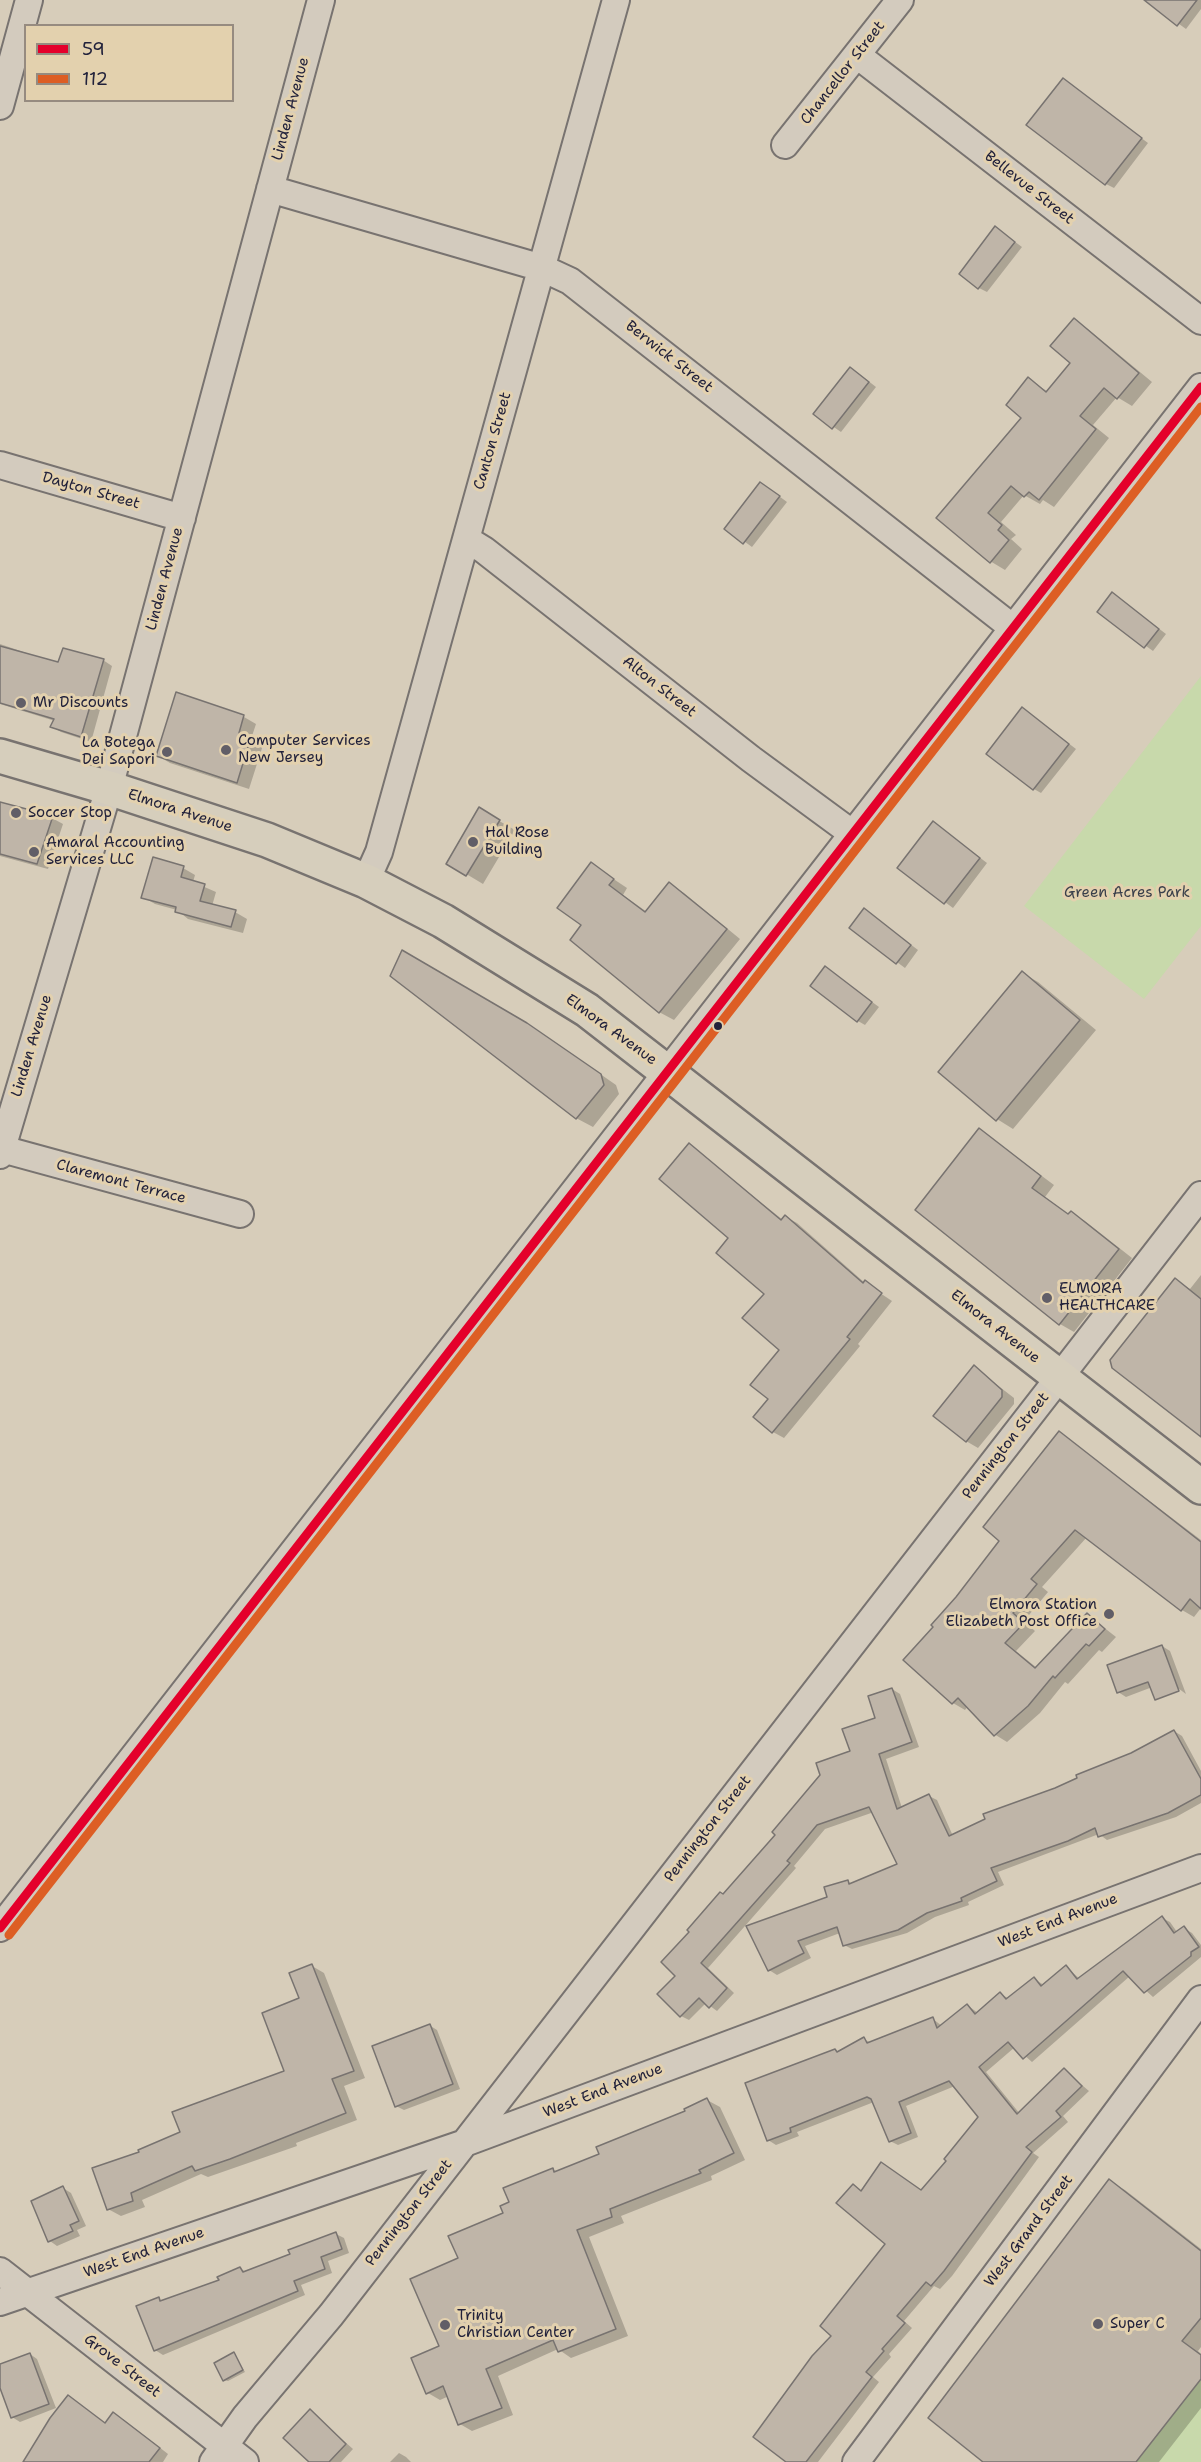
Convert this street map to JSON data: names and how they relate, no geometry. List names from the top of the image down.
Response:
{
  "streets": {
    "main road": ["Elmora Avenue"],
    "street": [
      "Chancellor Street",
      "Linden Avenue",
      "Bellevue Street",
      "Berwick Street",
      "Canton Street",
      "Dayton Street",
      "Alton Street",
      "Claremont Terrace",
      "Pennington Street",
      "West End Avenue",
      "West Grand Street",
      "Grove Street"
    ]
  },
  "crossings": [
    ["Chancellor Street", "Bellevue Street"],
    ["Linden Avenue", "Berwick Street"],
    ["Linden Avenue", "Dayton Street"],
    ["Linden Avenue", "Elmora Avenue"],
    ["Linden Avenue", "Claremont Terrace"],
    ["Berwick Street", "Canton Street"],
    ["Canton Street", "Alton Street"],
    ["Canton Street", "Elmora Avenue"],
    ["Elmora Avenue", "Pennington Street"],
    ["Pennington Street", "West End Avenue"],
    ["Pennington Street", "Grove Street"],
    ["West End Avenue", "Grove Street"]
  ],
  "parks": ["Green Acres Park"],
  "places": [
    "Mr Discounts",
    "Computer Services New Jersey",
    "La Botega Dei Sapori",
    "Soccer Stop",
    "Hal Rose Building",
    "Amaral Accounting Services LLC",
    "ELMORA HEALTHCARE",
    "Elmora Station Elizabeth Post Office",
    "Super C",
    "Trinity Christian Center"
  ],
  "lines": ["transit line 59", "transit line 112"],
  "legend": ["59", "112"]
}
